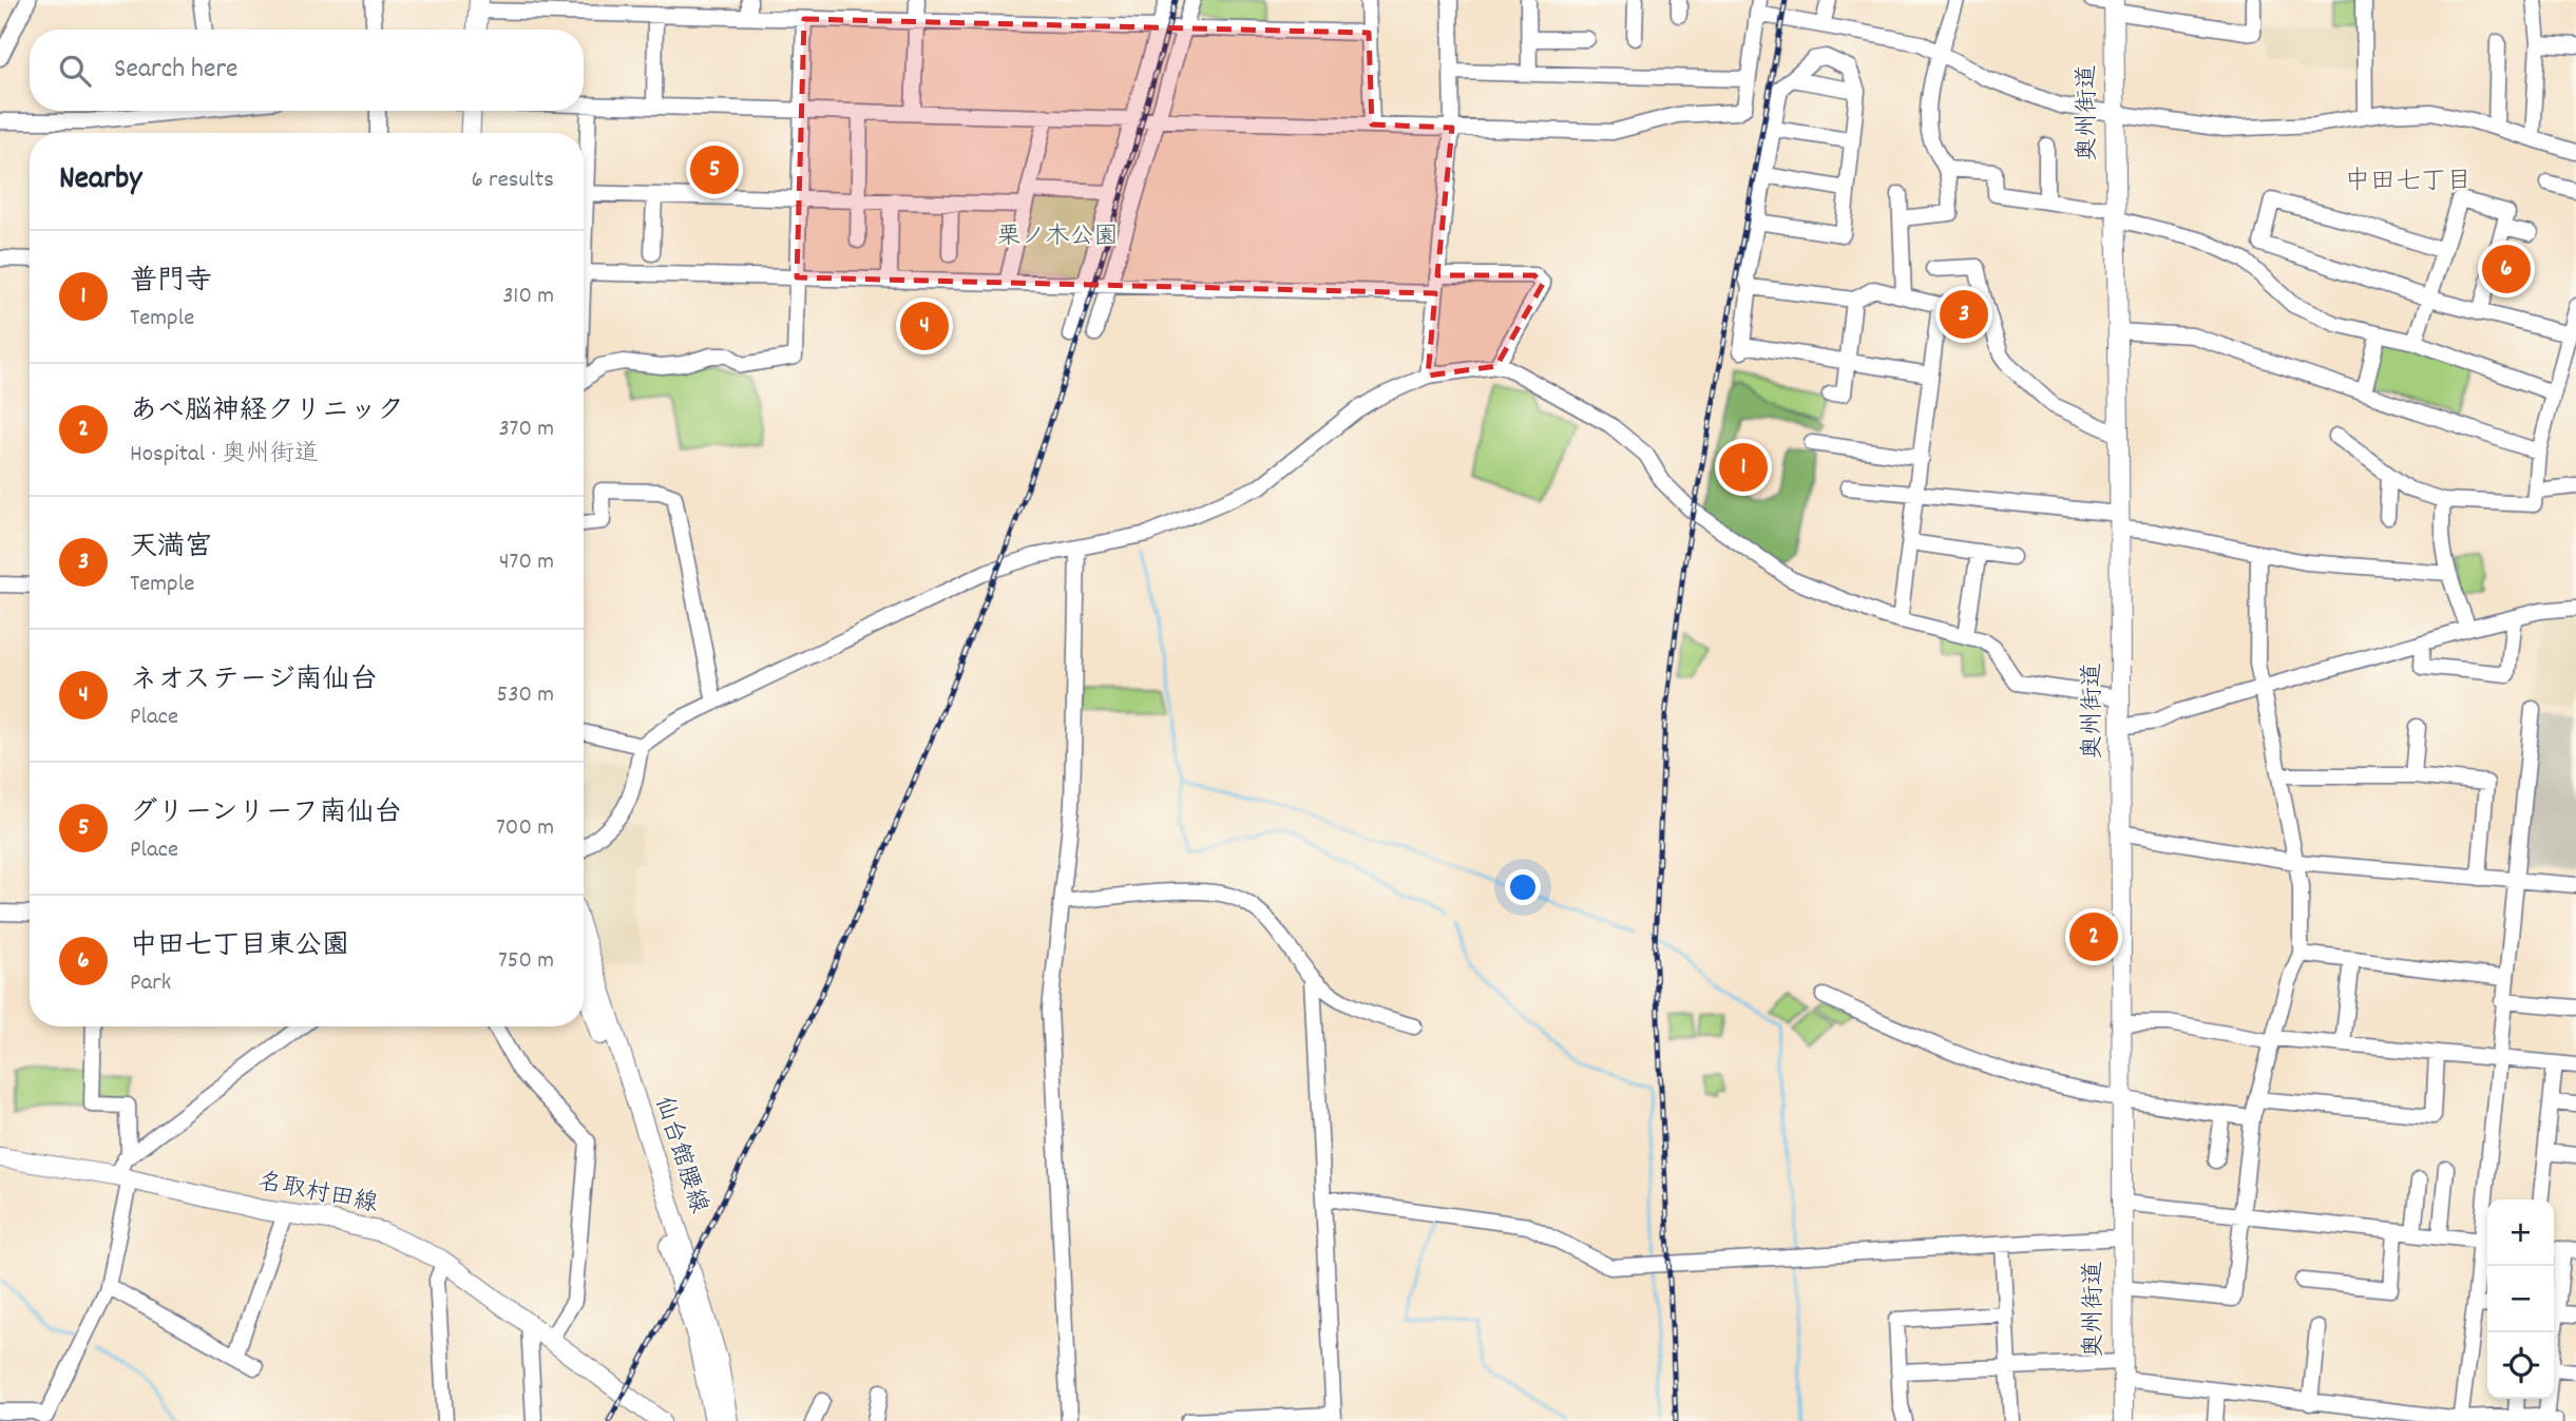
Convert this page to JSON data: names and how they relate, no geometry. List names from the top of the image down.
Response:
{
  "streets": {
    "main road": ["奥州街道", "仙台館腰線", "名取村田線"]
  },
  "districts": ["中田七丁目"],
  "parks": ["栗ノ木公園"],
  "page": {
    "search": "Search here",
    "heading": ["Nearby", "6 results"],
    "pins": [
      "5",
      "6",
      "3",
      "4",
      "1",
      "2"
    ],
    "list": [
      {
        "mark": "1",
        "name": "普門寺",
        "note": "Temple",
        "value": "310 m"
      },
      {
        "mark": "2",
        "name": "あべ脳神経クリニック",
        "note": "Hospital · 奥州街道",
        "value": "370 m"
      },
      {
        "mark": "3",
        "name": "天満宮",
        "note": "Temple",
        "value": "470 m"
      },
      {
        "mark": "4",
        "name": "ネオステージ南仙台",
        "note": "Place",
        "value": "530 m"
      },
      {
        "mark": "5",
        "name": "グリーンリーフ南仙台",
        "note": "Place",
        "value": "700 m"
      },
      {
        "mark": "6",
        "name": "中田七丁目東公園",
        "note": "Park",
        "value": "750 m"
      }
    ],
    "map_buttons": ["+", "−"]
  }
}
